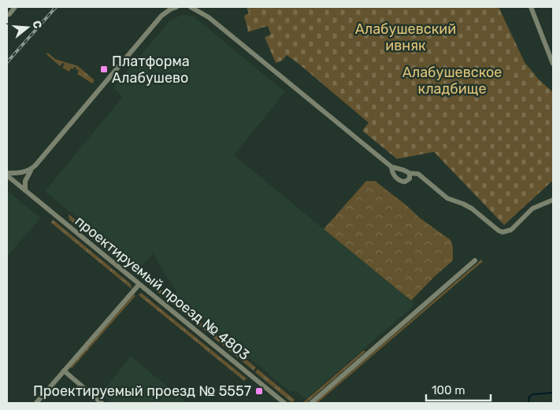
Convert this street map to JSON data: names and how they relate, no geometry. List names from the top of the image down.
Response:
{
  "streets": {
    "street": ["проектируемый проезд № 4803"]
  },
  "parks": ["Алабушевский ивняк", "Алабушевское кладбище"],
  "places": {
    "transit": ["Платформа Алабушево", "Проектируемый проезд № 5557"]
  },
  "scale_bar": "100 m",
  "north": "right"
}
